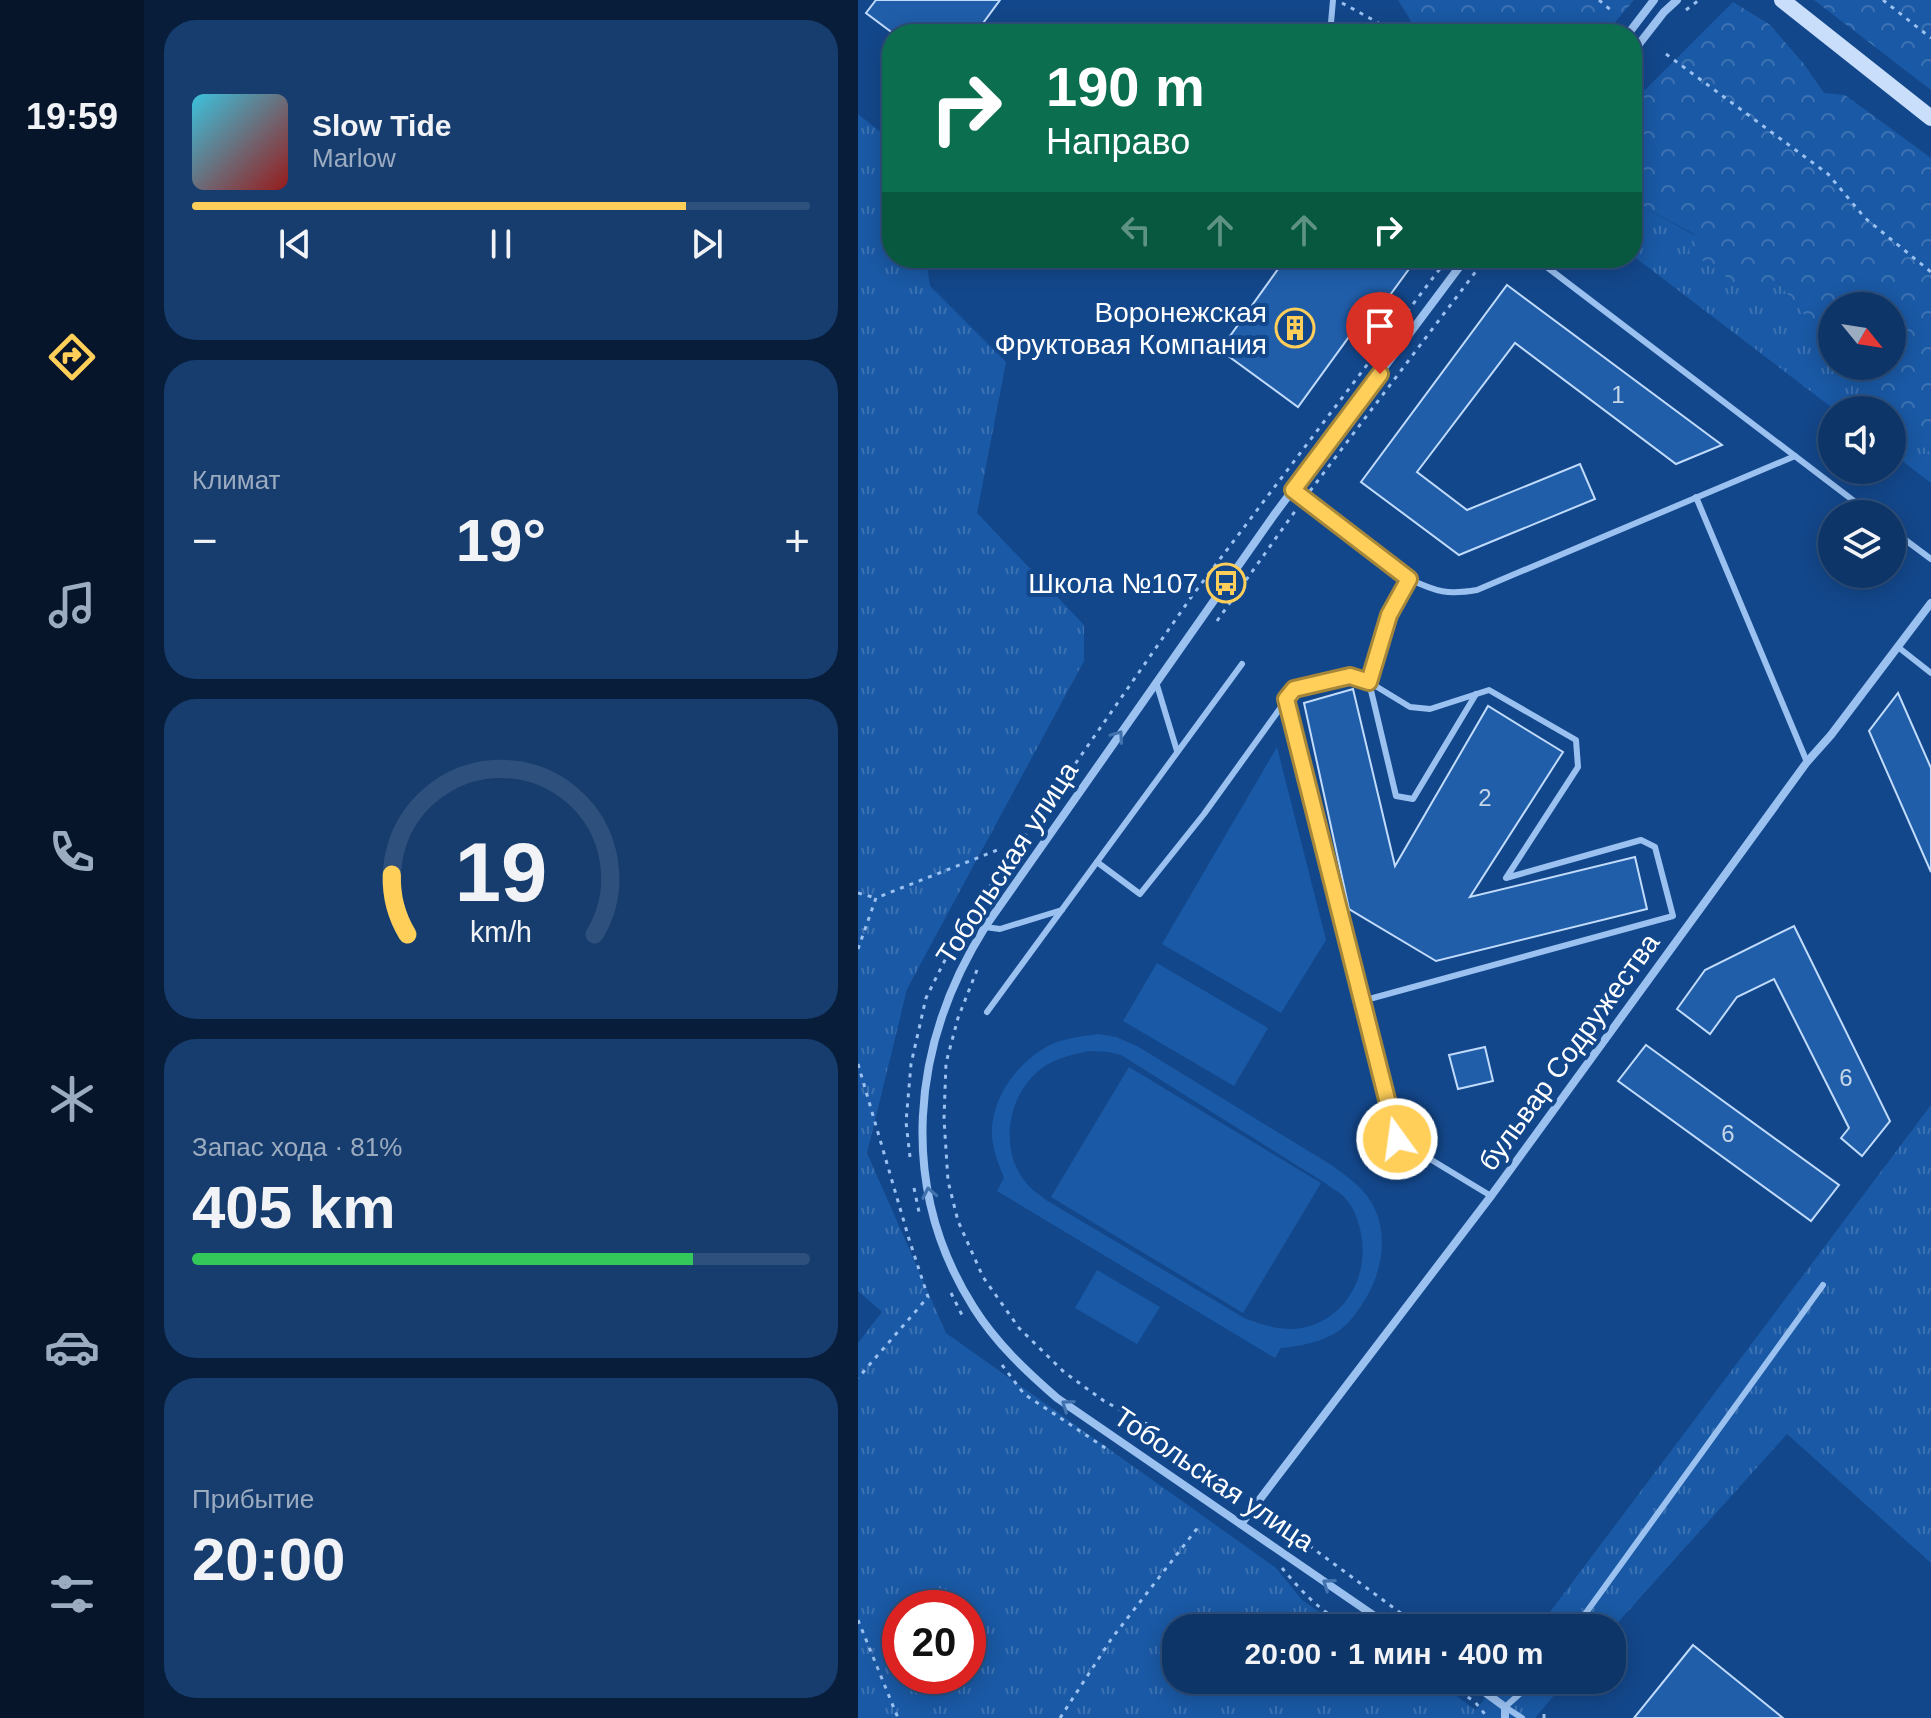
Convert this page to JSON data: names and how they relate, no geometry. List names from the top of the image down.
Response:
{
  "streets": {
    "street": ["Тобольская улица", "бульвар Содружества"]
  },
  "crossings": [
    ["Тобольская улица", "бульвар Содружества"]
  ],
  "places": {
    "building": ["Воронежская Фруктовая Компания"],
    "bus stop": ["Школа №107"]
  },
  "house_numbers": [
    "1",
    "2",
    "6",
    "6"
  ],
  "north": "bottom right",
  "page": {
    "tabs": "19:59",
    "turn": ["190 m", "Направо"],
    "song": ["Slow Tide", "Marlow"],
    "tile": [
      "Климат",
      ["Запас хода · 81%", "405 km"],
      ["Прибытие", "20:00"]
    ],
    "heat": ["−", "19°", "+"],
    "limit": "20",
    "trip": "20:00 · 1 мин · 400 m",
    "gauge": ["19", "km/h"]
  }
}
